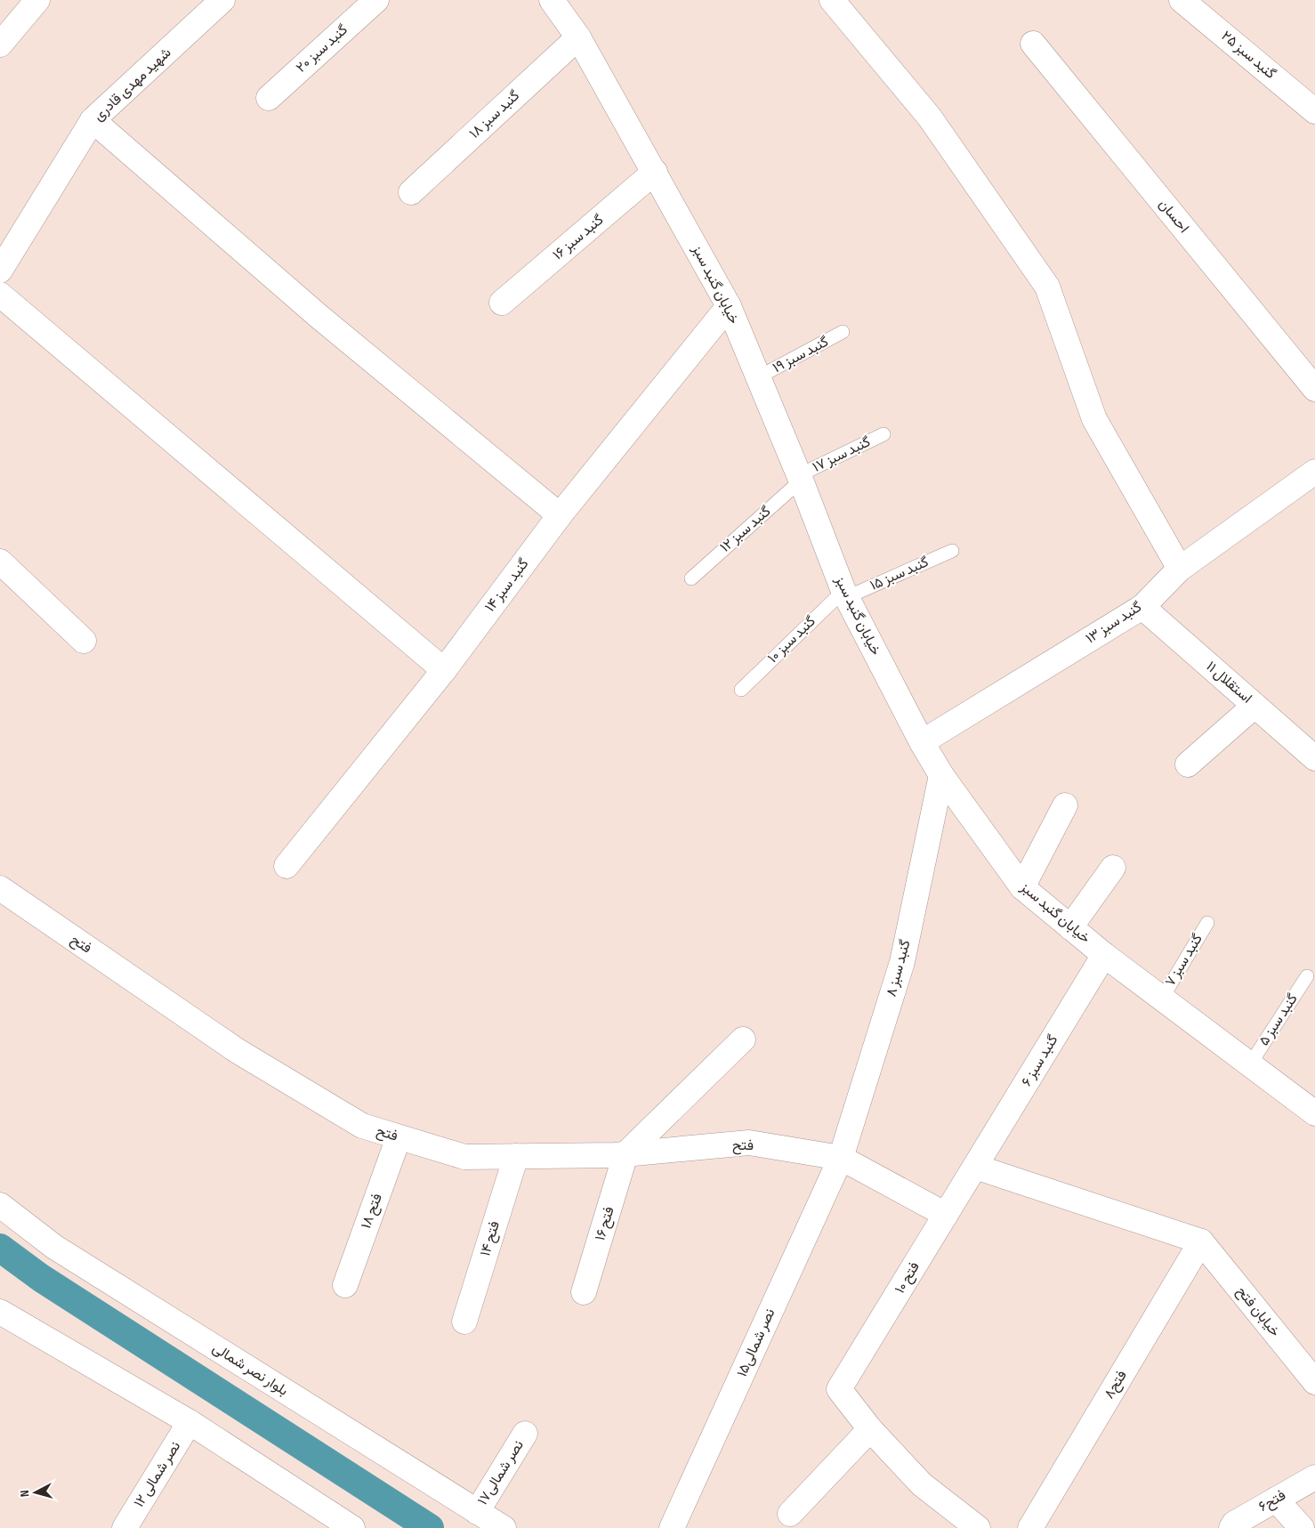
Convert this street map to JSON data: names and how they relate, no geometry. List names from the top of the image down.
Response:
{
  "streets": {
    "street": [
      "گنبد سبز ۲۰",
      "گنبد سبز ۲۵",
      "شهید مهدی قادری",
      "گنبد سبز ۱۸",
      "احسان",
      "گنبد سبز ۱۶",
      "خیابان گنبد سبز",
      "گنبد سبز ۱۴",
      "گنبد سبز ۱۳",
      "استقلال ۱۱",
      "فتح",
      "گنبد سبز ۸",
      "گنبد سبز ۶",
      "فتح ۱۸",
      "فتح ۱۶",
      "فتح ۱۴",
      "فتح ۱۰",
      "خیابان فتح",
      "نصر شمالی۱۵",
      "بلوار نصر شمالی",
      "فتح۸",
      "نصر شمالی۱۷",
      "نصر شمالی ۱۲",
      "فتح۶"
    ],
    "lane": [
      "گنبد سبز ۱۹",
      "گنبد سبز ۱۷",
      "گنبد سبز ۱۲",
      "گنبد سبز ۱۵",
      "گنبد سبز ۱۰",
      "گنبد سبز ۷",
      "گنبد سبز ۵"
    ]
  },
  "crossings": [
    ["گنبد سبز ۱۸", "خیابان گنبد سبز"],
    ["گنبد سبز ۱۶", "خیابان گنبد سبز"],
    ["خیابان گنبد سبز", "گنبد سبز ۱۹"],
    ["خیابان گنبد سبز", "گنبد سبز ۱۷"],
    ["خیابان گنبد سبز", "گنبد سبز ۱۲"],
    ["خیابان گنبد سبز", "گنبد سبز ۱۵"],
    ["خیابان گنبد سبز", "گنبد سبز ۱۴"],
    ["خیابان گنبد سبز", "گنبد سبز ۱۳"],
    ["خیابان گنبد سبز", "گنبد سبز ۱۰"],
    ["خیابان گنبد سبز", "گنبد سبز ۷"],
    ["خیابان گنبد سبز", "گنبد سبز ۸"],
    ["خیابان گنبد سبز", "گنبد سبز ۵"],
    ["خیابان گنبد سبز", "گنبد سبز ۶"],
    ["گنبد سبز ۱۷", "گنبد سبز ۱۲"],
    ["گنبد سبز ۱۵", "گنبد سبز ۱۰"],
    ["گنبد سبز ۱۳", "استقلال ۱۱"],
    ["فتح", "گنبد سبز ۸"],
    ["فتح", "فتح ۱۸"],
    ["فتح", "فتح ۱۶"],
    ["فتح", "فتح ۱۴"],
    ["فتح", "فتح ۱۰"],
    ["فتح", "نصر شمالی۱۵"],
    ["گنبد سبز ۸", "نصر شمالی۱۵"],
    ["گنبد سبز ۶", "فتح ۱۰"],
    ["خیابان فتح", "فتح۸"],
    ["بلوار نصر شمالی", "نصر شمالی۱۷"]
  ],
  "north": "left"
}
